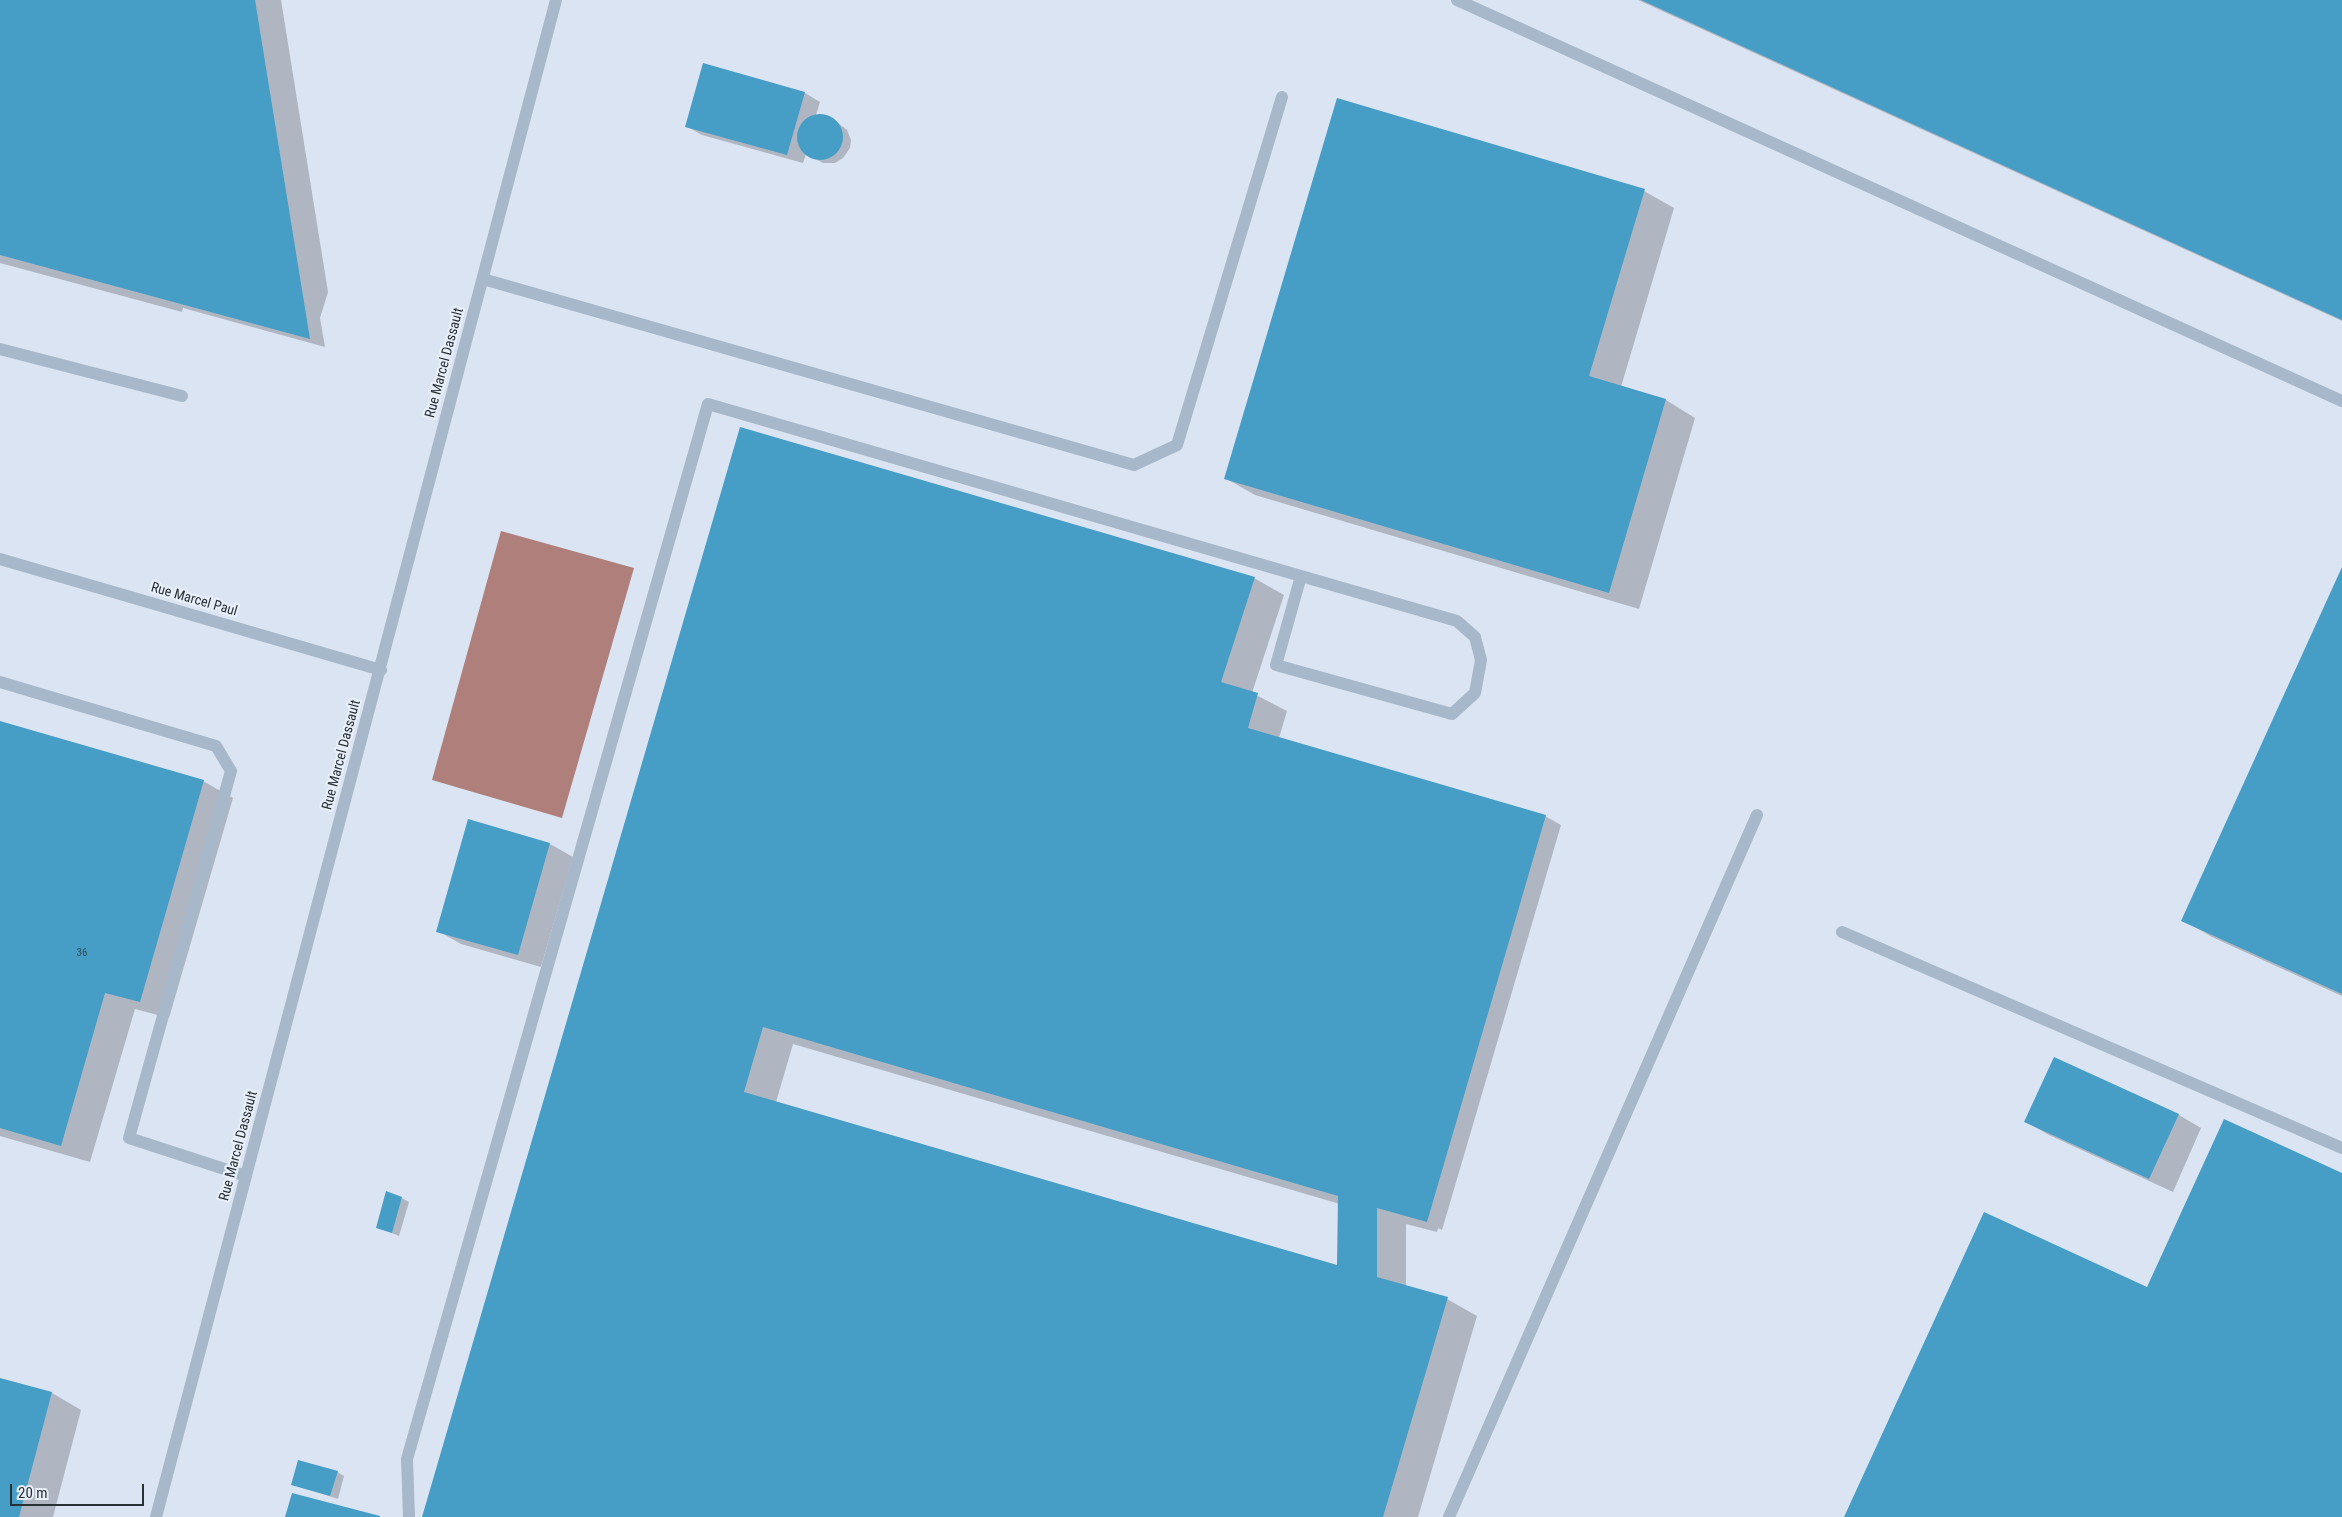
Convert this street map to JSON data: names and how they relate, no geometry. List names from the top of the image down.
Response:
{
  "streets": {
    "street": ["Rue Marcel Dassault", "Rue Marcel Paul"]
  },
  "crossings": [
    ["Rue Marcel Dassault", "Rue Marcel Paul"]
  ],
  "house_numbers": ["36"],
  "scale_bar": "20 m"
}
